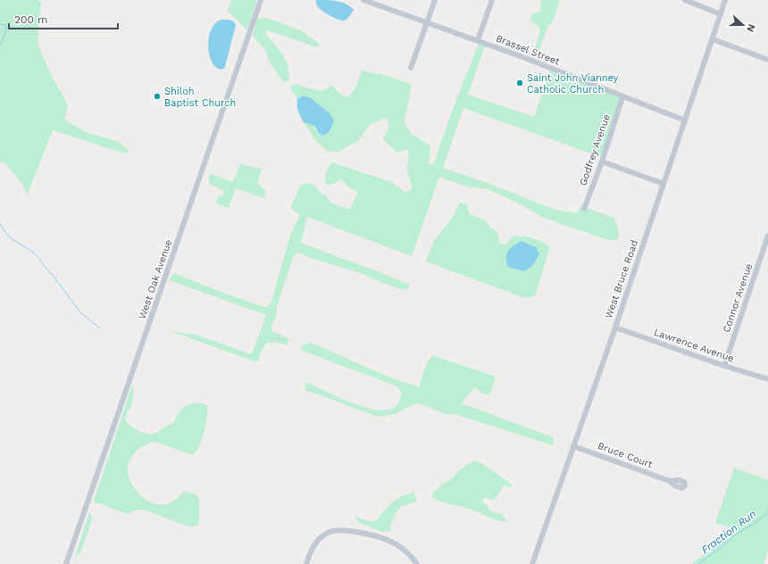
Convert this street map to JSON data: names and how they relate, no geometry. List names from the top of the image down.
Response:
{
  "streets": {
    "street": [
      "Brassel Street",
      "Godfrey Avenue",
      "West Oak Avenue",
      "West Bruce Road",
      "Connor Avenue",
      "Lawrence Avenue",
      "Bruce Court"
    ]
  },
  "crossings": [
    ["Brassel Street", "Godfrey Avenue"],
    ["Brassel Street", "West Bruce Road"],
    ["West Bruce Road", "Lawrence Avenue"],
    ["West Bruce Road", "Bruce Court"],
    ["Connor Avenue", "Lawrence Avenue"]
  ],
  "water": ["Fraction Run"],
  "places": ["Saint John Vianney Catholic Church", "Shiloh Baptist Church"],
  "scale_bar": "200 m",
  "north": "right"
}
